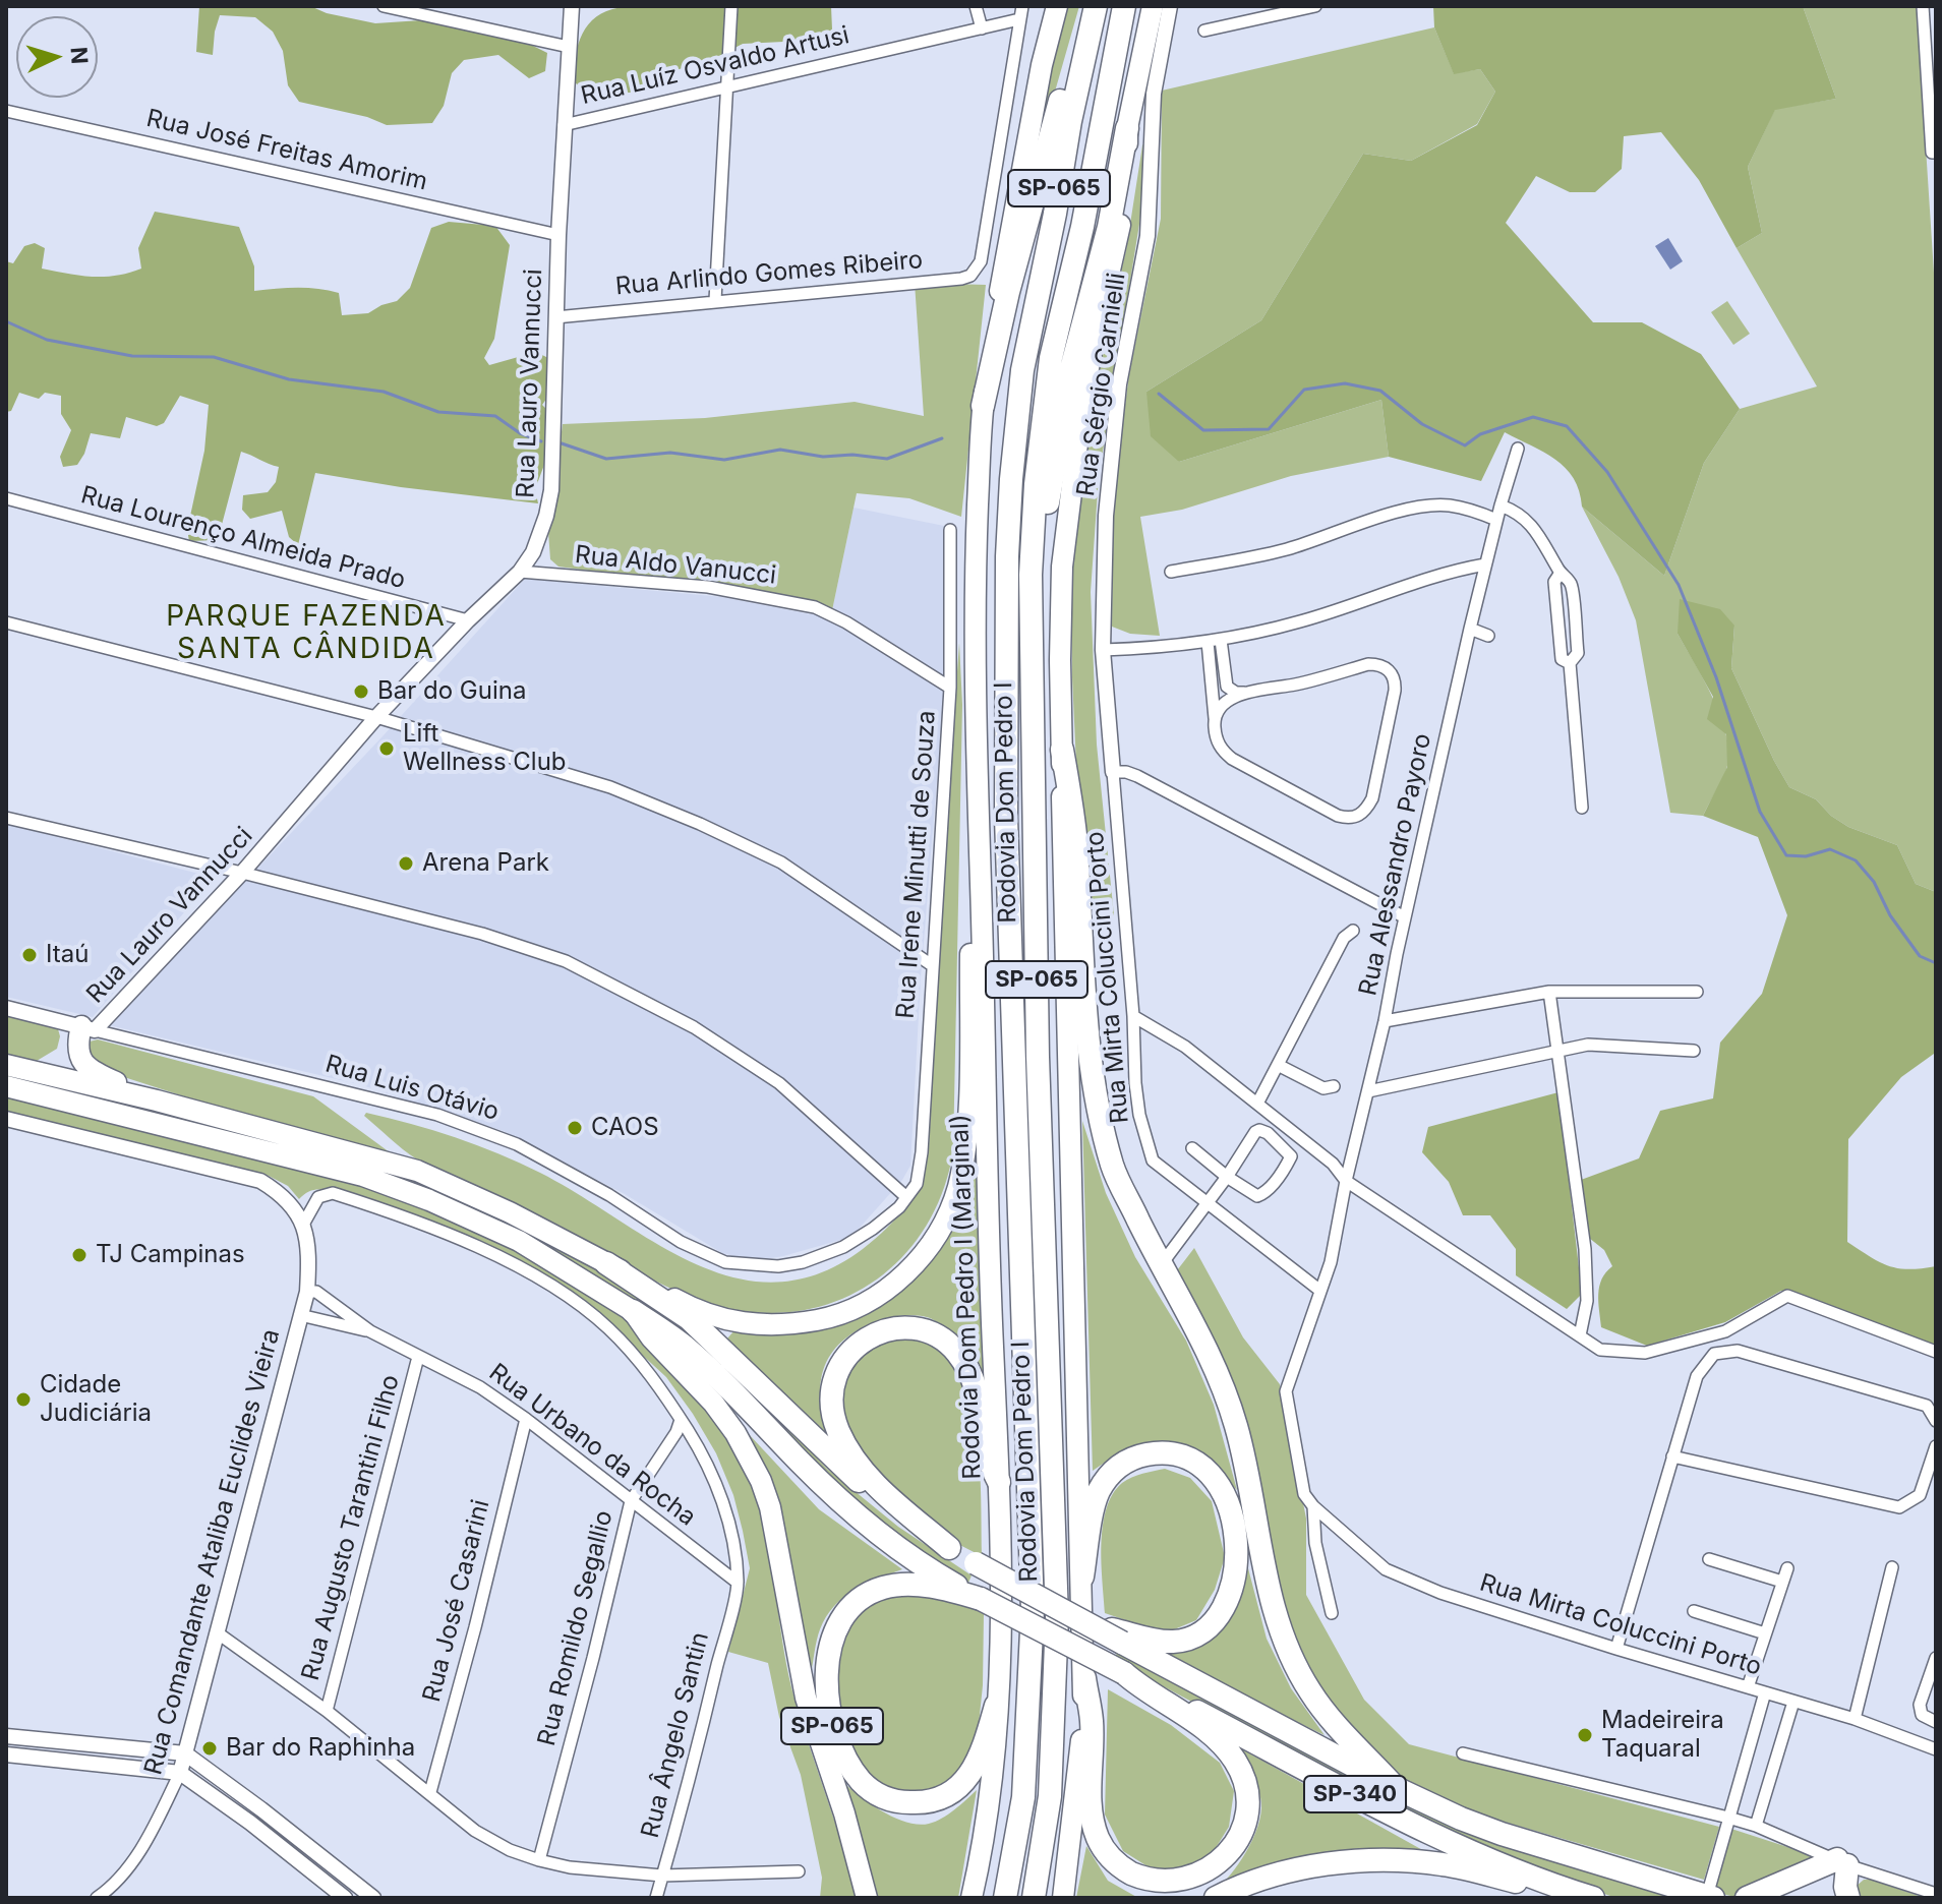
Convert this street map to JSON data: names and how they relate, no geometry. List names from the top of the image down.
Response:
{
  "streets": {
    "highway": [
      "SP-065",
      "Rodovia Dom Pedro I",
      "Rodovia Dom Pedro I (Marginal)",
      "SP-340"
    ],
    "street": [
      "Rua Luíz Osvaldo Artusi",
      "Rua José Freitas Amorim",
      "Rua Arlindo Gomes Ribeiro",
      "Rua Lauro Vannucci",
      "Rua Sérgio Carnielli",
      "Rua Lourenço Almeida Prado",
      "Rua Aldo Vanucci",
      "Rua Irene Minutti de Souza",
      "Rua Alessandro Payoro",
      "Rua Mirta Coluccini Porto",
      "Rua Luis Otávio",
      "Rua Urbano da Rocha",
      "Rua Augusto Tarantini Filho",
      "Rua Comandante Ataliba Euclides Vieira",
      "Rua José Casarini",
      "Rua Romildo Segallio",
      "Rua Ângelo Santin"
    ]
  },
  "crossings": [
    ["Rua Luíz Osvaldo Artusi", "Rua Arlindo Gomes Ribeiro"],
    ["Rua Luíz Osvaldo Artusi", "Rua Lauro Vannucci"],
    ["Rua José Freitas Amorim", "Rua Lauro Vannucci"],
    ["SP-065", "Rodovia Dom Pedro I (Marginal)"],
    ["Rua Arlindo Gomes Ribeiro", "Rua Lauro Vannucci"],
    ["Rua Lauro Vannucci", "Rua Lourenço Almeida Prado"],
    ["Rua Lauro Vannucci", "Rua Aldo Vanucci"],
    ["Rua Lauro Vannucci", "Rua Luis Otávio"],
    ["Rua Sérgio Carnielli", "Rua Mirta Coluccini Porto"],
    ["Rua Aldo Vanucci", "Rua Irene Minutti de Souza"],
    ["Rua Irene Minutti de Souza", "Rua Luis Otávio"],
    ["Rua Alessandro Payoro", "Rua Mirta Coluccini Porto"],
    ["Rua Urbano da Rocha", "Rua Augusto Tarantini Filho"],
    ["Rua Urbano da Rocha", "Rua Comandante Ataliba Euclides Vieira"],
    ["Rua Urbano da Rocha", "Rua José Casarini"],
    ["Rua Urbano da Rocha", "Rua Romildo Segallio"],
    ["Rua Urbano da Rocha", "Rua Ângelo Santin"]
  ],
  "districts": ["PARQUE FAZENDA SANTA CÂNDIDA"],
  "places": [
    "Bar do Guina",
    "Lift Wellness Club",
    "Arena Park",
    "Itaú",
    "CAOS",
    "TJ Campinas",
    "Cidade Judiciária",
    "Madeireira Taquaral",
    "Bar do Raphinha"
  ],
  "north": "right"
}
